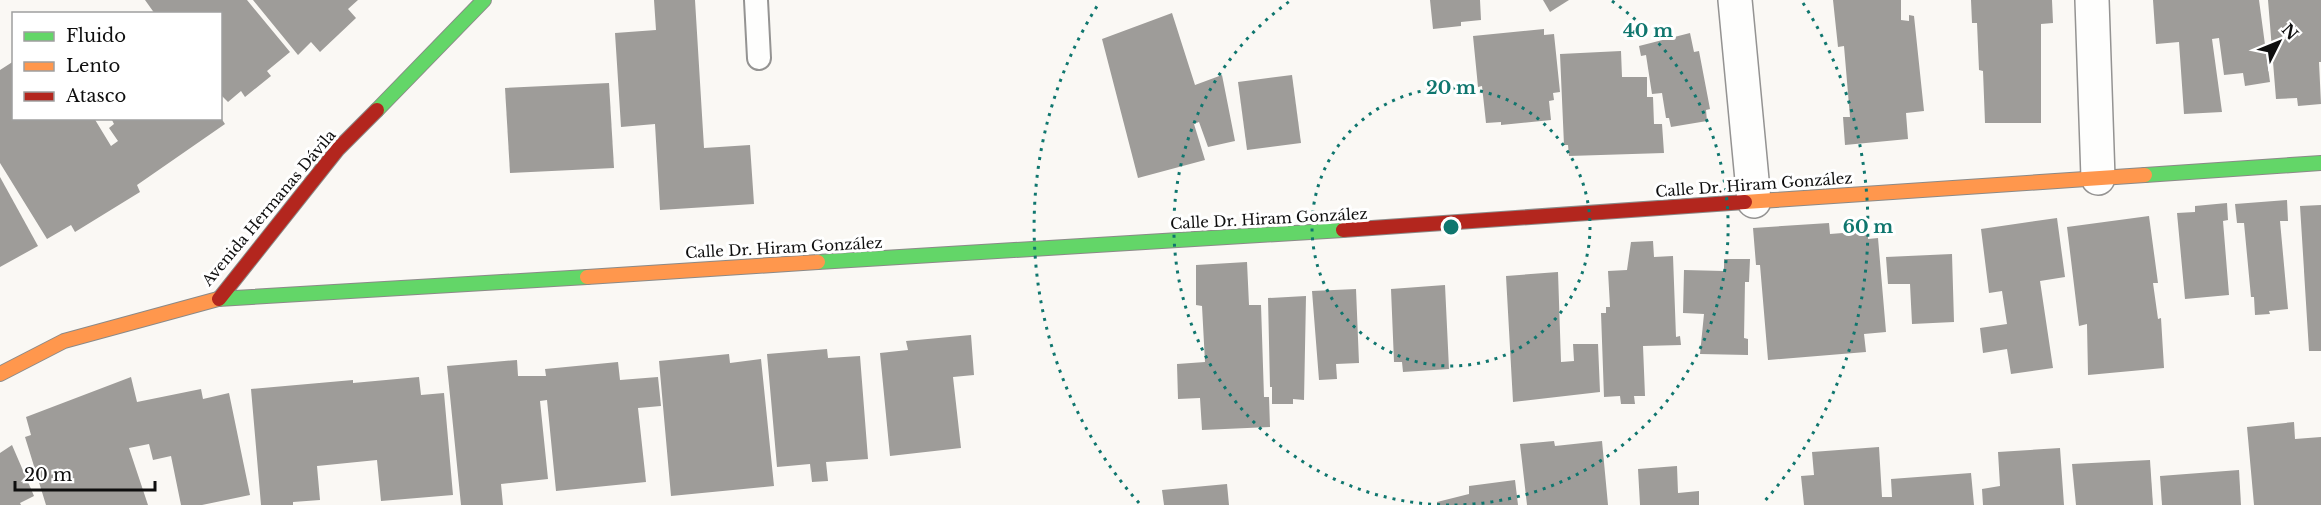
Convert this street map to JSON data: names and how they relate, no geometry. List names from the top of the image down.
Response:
{
  "streets": {
    "street": ["Calle Dr. Hiram González", "Avenida Hermanas Dávila"]
  },
  "crossings": [
    ["Calle Dr. Hiram González", "Avenida Hermanas Dávila"]
  ],
  "legend": ["Fluido", "Lento", "Atasco"],
  "scale_bar": "20 m",
  "north": "top right",
  "rings": ["40 m", "20 m", "60 m"]
}
